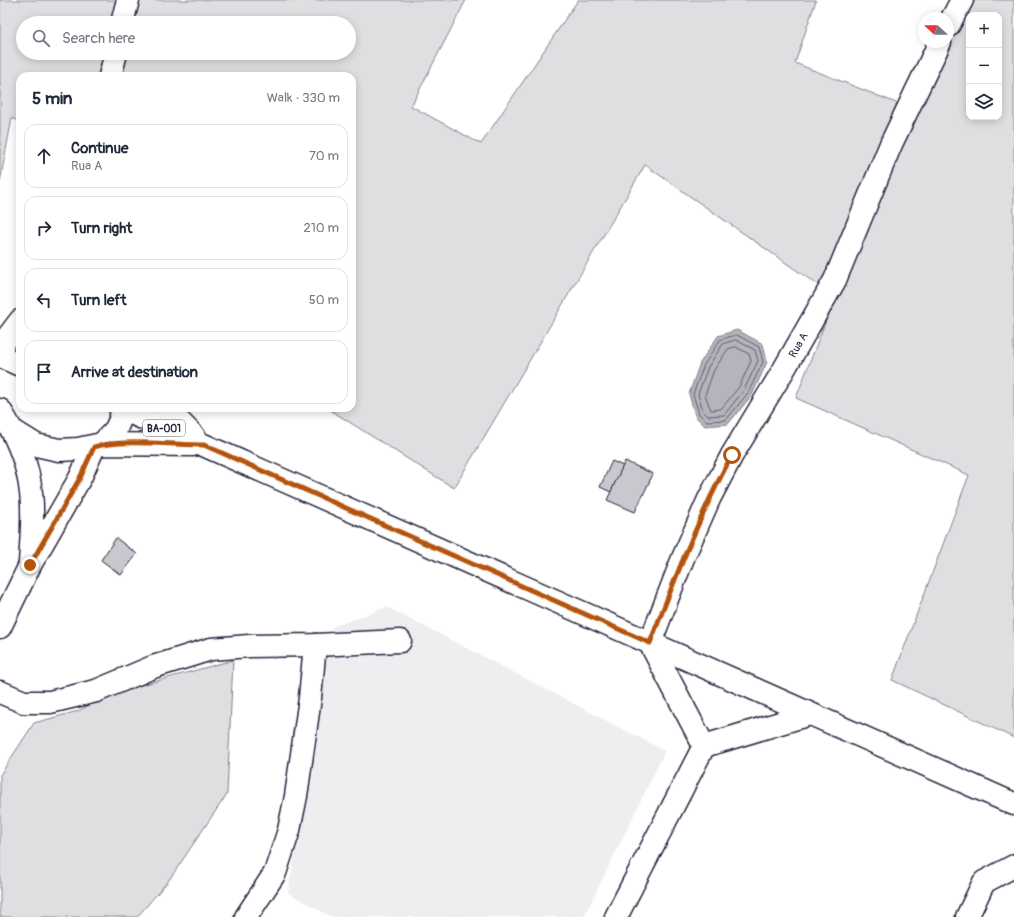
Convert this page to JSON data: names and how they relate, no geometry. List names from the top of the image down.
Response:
{
  "streets": {
    "street": ["Rua A", "BA-001"]
  },
  "crossings": [
    ["Rua A", "BA-001"]
  ],
  "north": "left",
  "page": {
    "map_buttons": ["+", "−"],
    "search": "Search here",
    "heading": ["5 min", "Walk · 330 m"],
    "list": [
      ["Continue", "Rua A", "70 m"],
      ["Turn right", "210 m"],
      ["Turn left", "50 m"],
      "Arrive at destination"
    ]
  }
}
